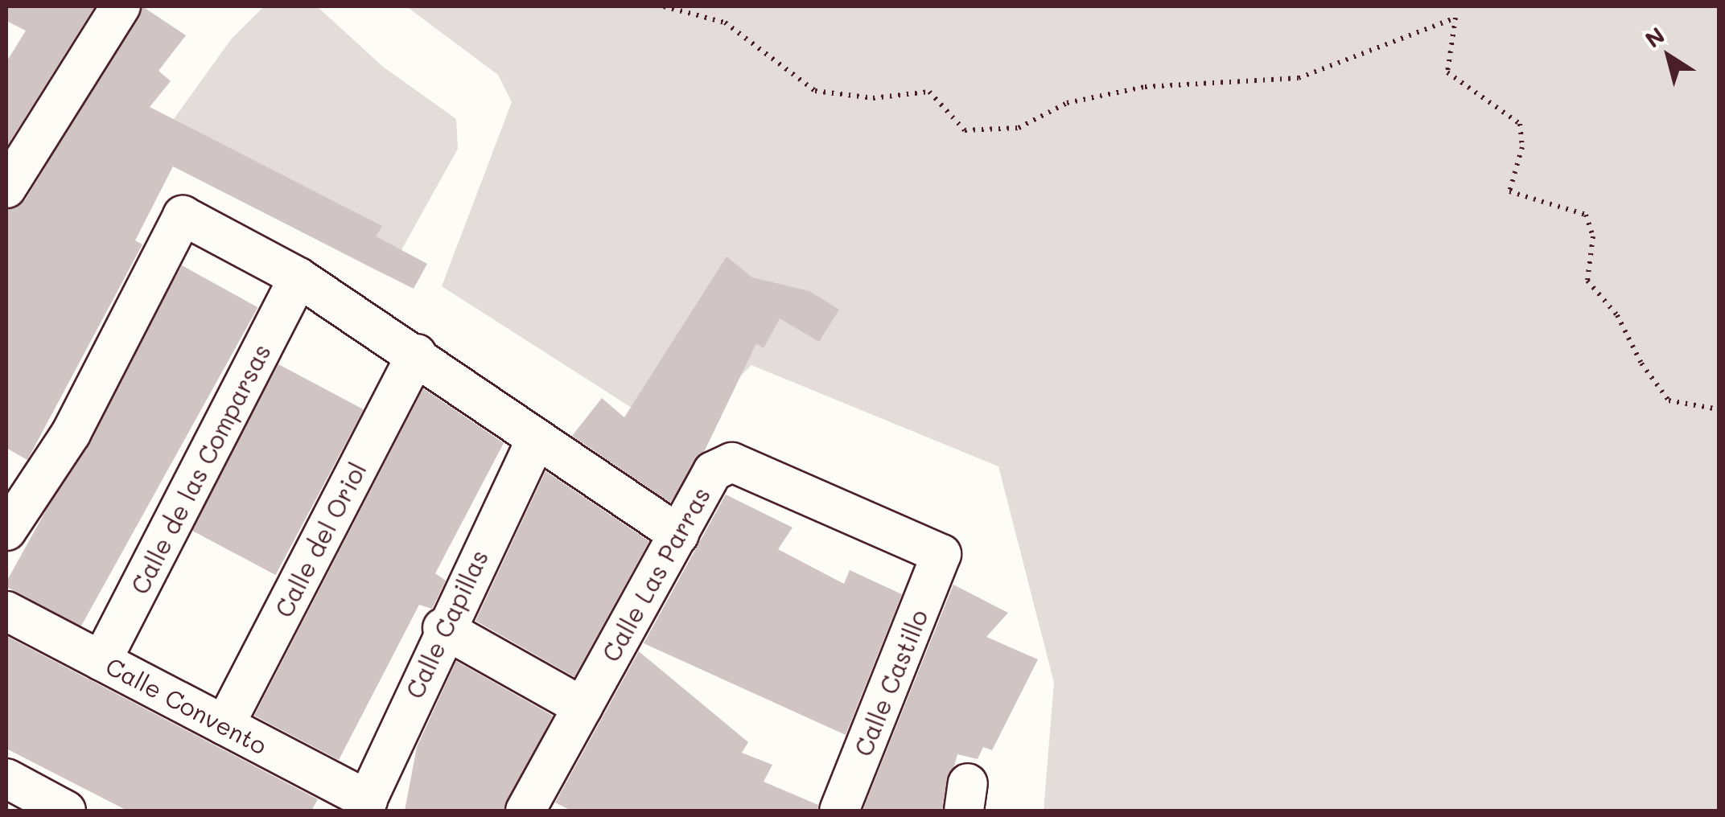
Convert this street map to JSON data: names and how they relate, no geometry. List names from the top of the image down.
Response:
{
  "streets": {
    "street": [
      "Calle de las Comparsas",
      "Calle del Oriol",
      "Calle Las Parras",
      "Calle Capillas",
      "Calle Castillo",
      "Calle Convento"
    ]
  },
  "crossings": [
    ["Calle de las Comparsas", "Calle Convento"],
    ["Calle del Oriol", "Calle Convento"],
    ["Calle Las Parras", "Calle Castillo"],
    ["Calle Capillas", "Calle Convento"]
  ],
  "north": "top left"
}
